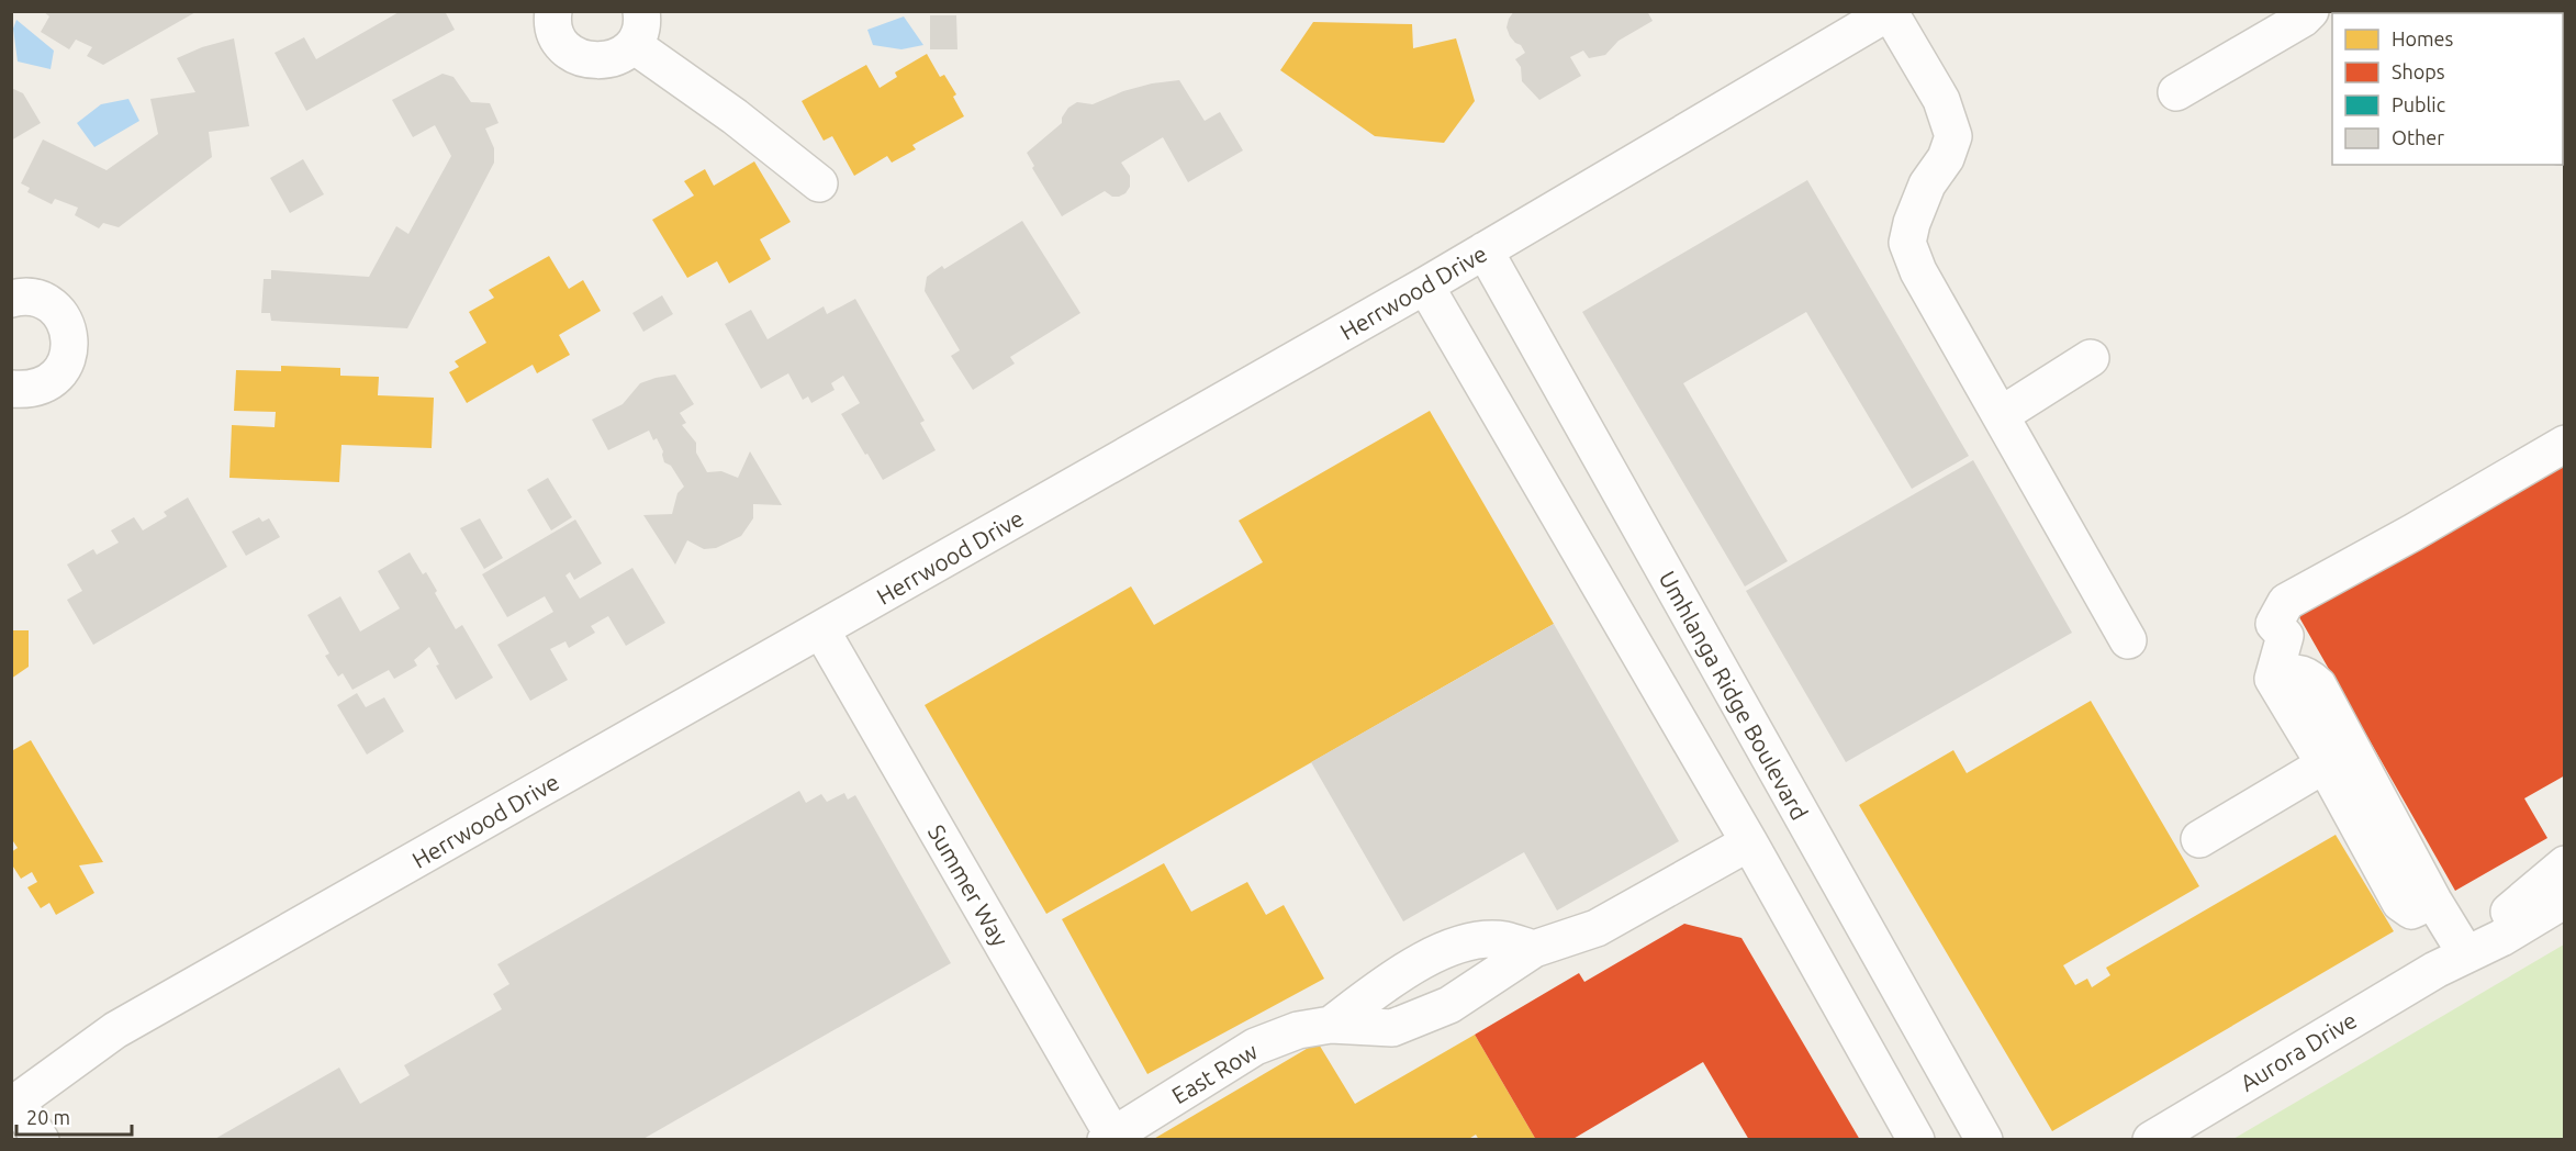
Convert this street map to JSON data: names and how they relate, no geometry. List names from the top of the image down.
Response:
{
  "streets": {
    "street": [
      "Herrwood Drive",
      "Umhlanga Ridge Boulevard",
      "Summer Way",
      "Aurora Drive",
      "East Row"
    ]
  },
  "crossings": [
    ["Herrwood Drive", "Umhlanga Ridge Boulevard"],
    ["Herrwood Drive", "Summer Way"],
    ["Summer Way", "East Row"]
  ],
  "legend": [
    "Homes",
    "Shops",
    "Public",
    "Other"
  ],
  "scale_bar": "20 m"
}
